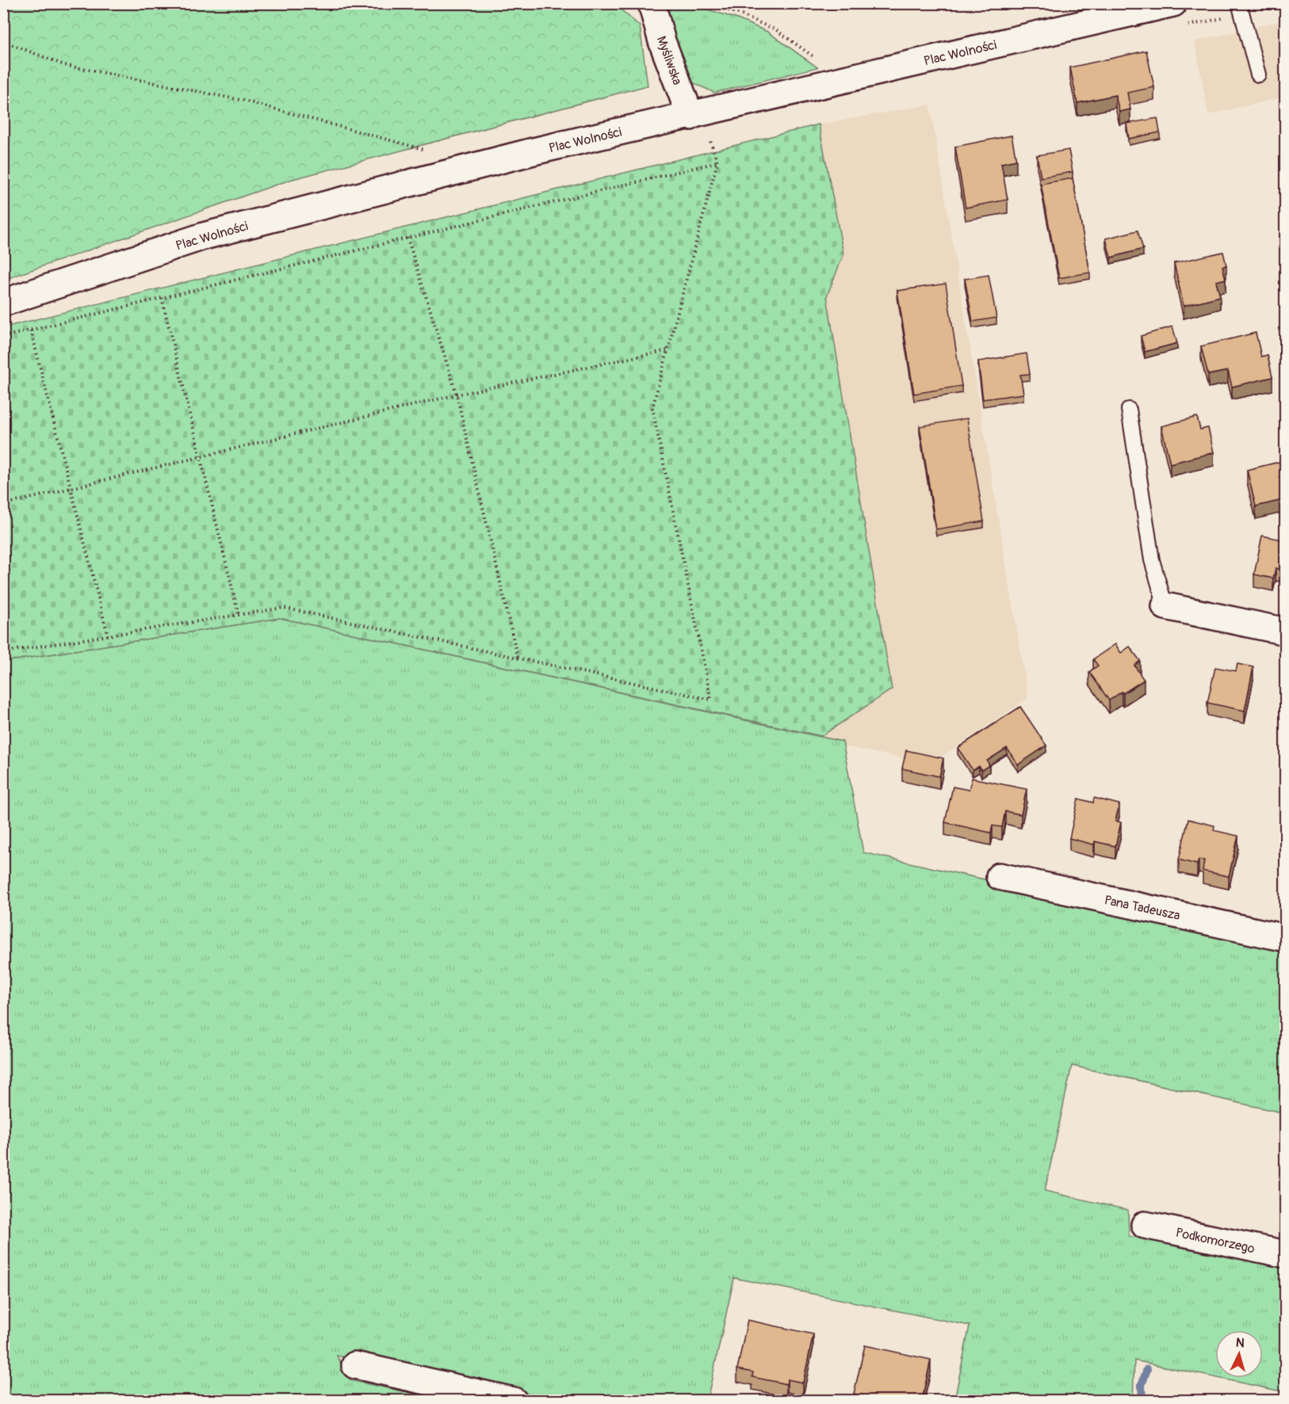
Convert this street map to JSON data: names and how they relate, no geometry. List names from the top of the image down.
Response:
{
  "streets": {
    "street": [
      "Plac Wolności",
      "Myśliwska",
      "Pana Tadeusza",
      "Podkomorzego"
    ]
  },
  "crossings": [
    ["Plac Wolności", "Myśliwska"]
  ],
  "north": "top"
}
